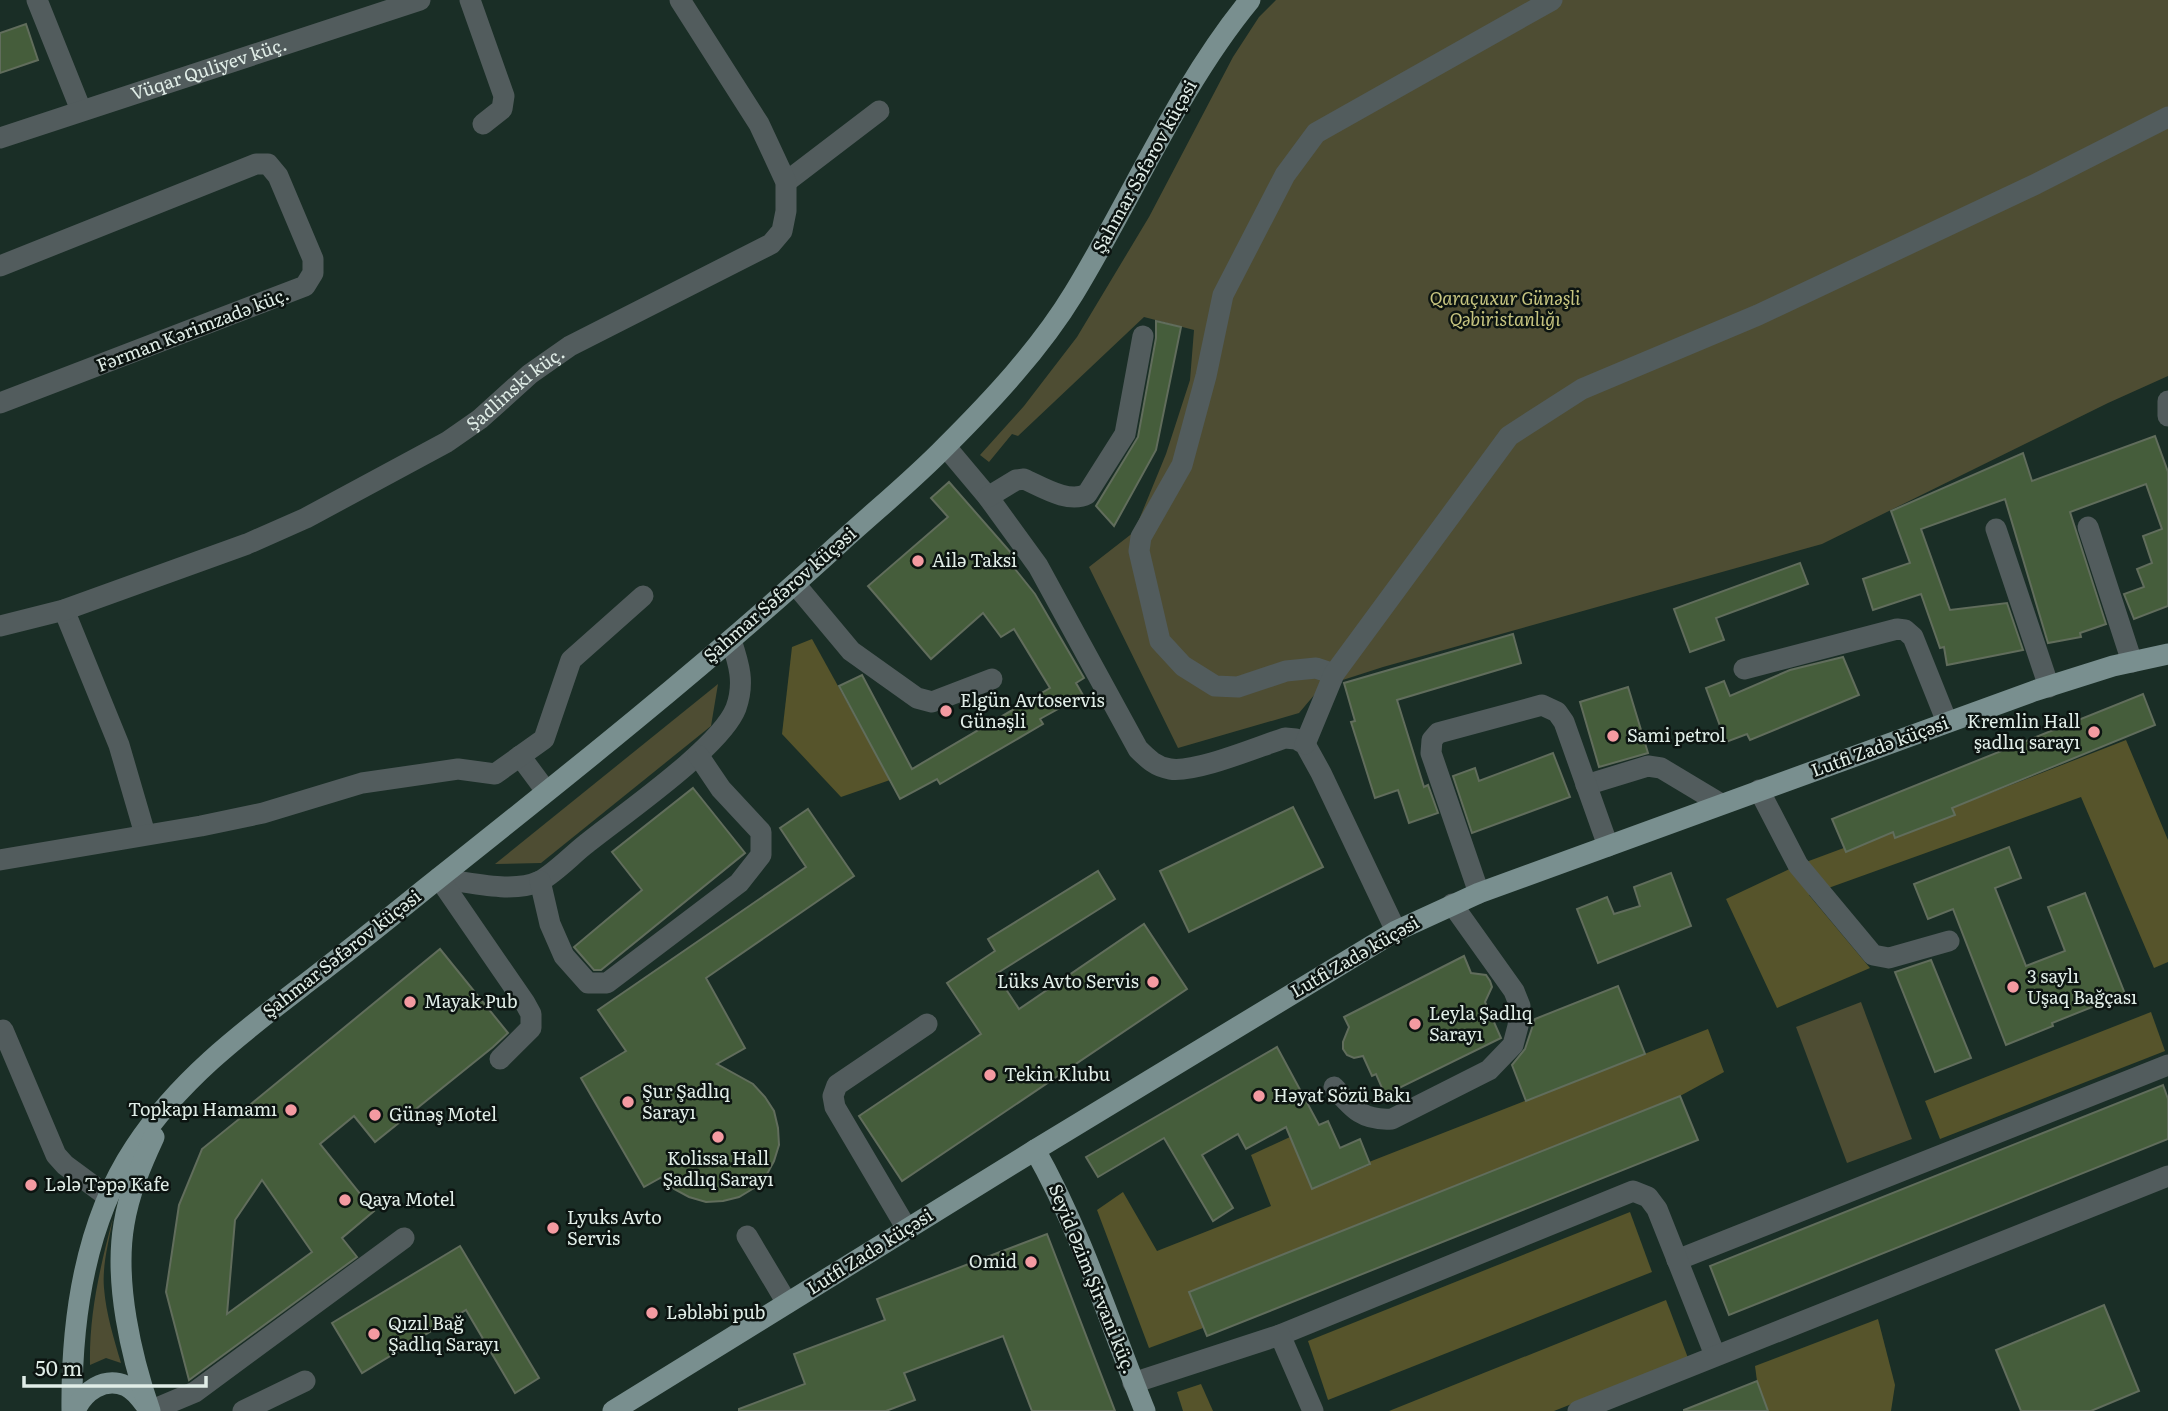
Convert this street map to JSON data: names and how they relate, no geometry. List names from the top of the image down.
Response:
{
  "streets": {
    "main road": ["Şahmar Səfərov küçəsi", "Lutfi Zadə küçəsi", "Seyid Əzim Şirvani küç."],
    "street": ["Vüqar Quliyev küç.", "Fərman Kərimzadə küç.", "Şadlinski küç."]
  },
  "crossings": [
    ["Lutfi Zadə küçəsi", "Seyid Əzim Şirvani küç."]
  ],
  "parks": ["Qaraçuxur Günəşli Qəbiristanlığı"],
  "places": [
    "Ailə Taksi",
    "Elgün Avtoservis Günəşli",
    "Kremlin Hall şadlıq sarayı",
    "Sami petrol",
    "Lüks Avto Servis",
    "3 saylı Uşaq Bağçası",
    "Mayak Pub",
    "Leyla Şadlıq Sarayı",
    "Tekin Klubu",
    "Həyat Sözü Bakı",
    "Şur Şadlıq Sarayı",
    "Topkapı Hamamı",
    "Günəş Motel",
    "Kolissa Hall Şadlıq Sarayı",
    "Lələ Təpə Kafe",
    "Qaya Motel",
    "Lyuks Avto Servis",
    "Omid",
    "Ləbləbi pub",
    "Qızıl Bağ Şadlıq Sarayı"
  ],
  "scale_bar": "50 m"
}
